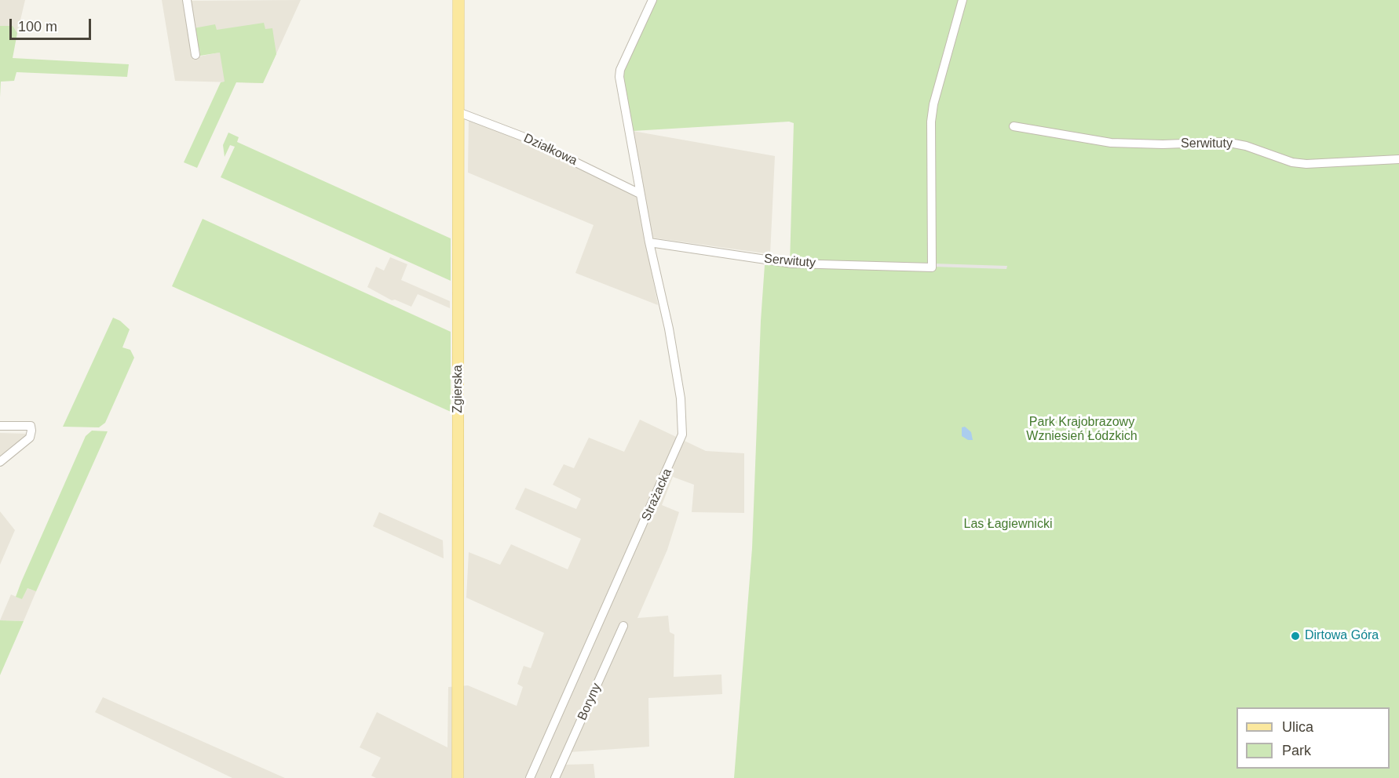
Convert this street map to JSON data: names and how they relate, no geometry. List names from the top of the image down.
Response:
{
  "streets": {
    "main road": ["Zgierska"],
    "street": [
      "Serwituty",
      "Działkowa",
      "Strażacka",
      "Boryny"
    ]
  },
  "crossings": [
    ["Serwituty", "Strażacka"],
    ["Działkowa", "Zgierska"],
    ["Działkowa", "Strażacka"]
  ],
  "parks": ["Park Krajobrazowy Wzniesień Łódzkich", "Las Łagiewnicki"],
  "places": ["Dirtowa Góra"],
  "legend": ["Ulica", "Park"],
  "scale_bar": "100 m"
}
